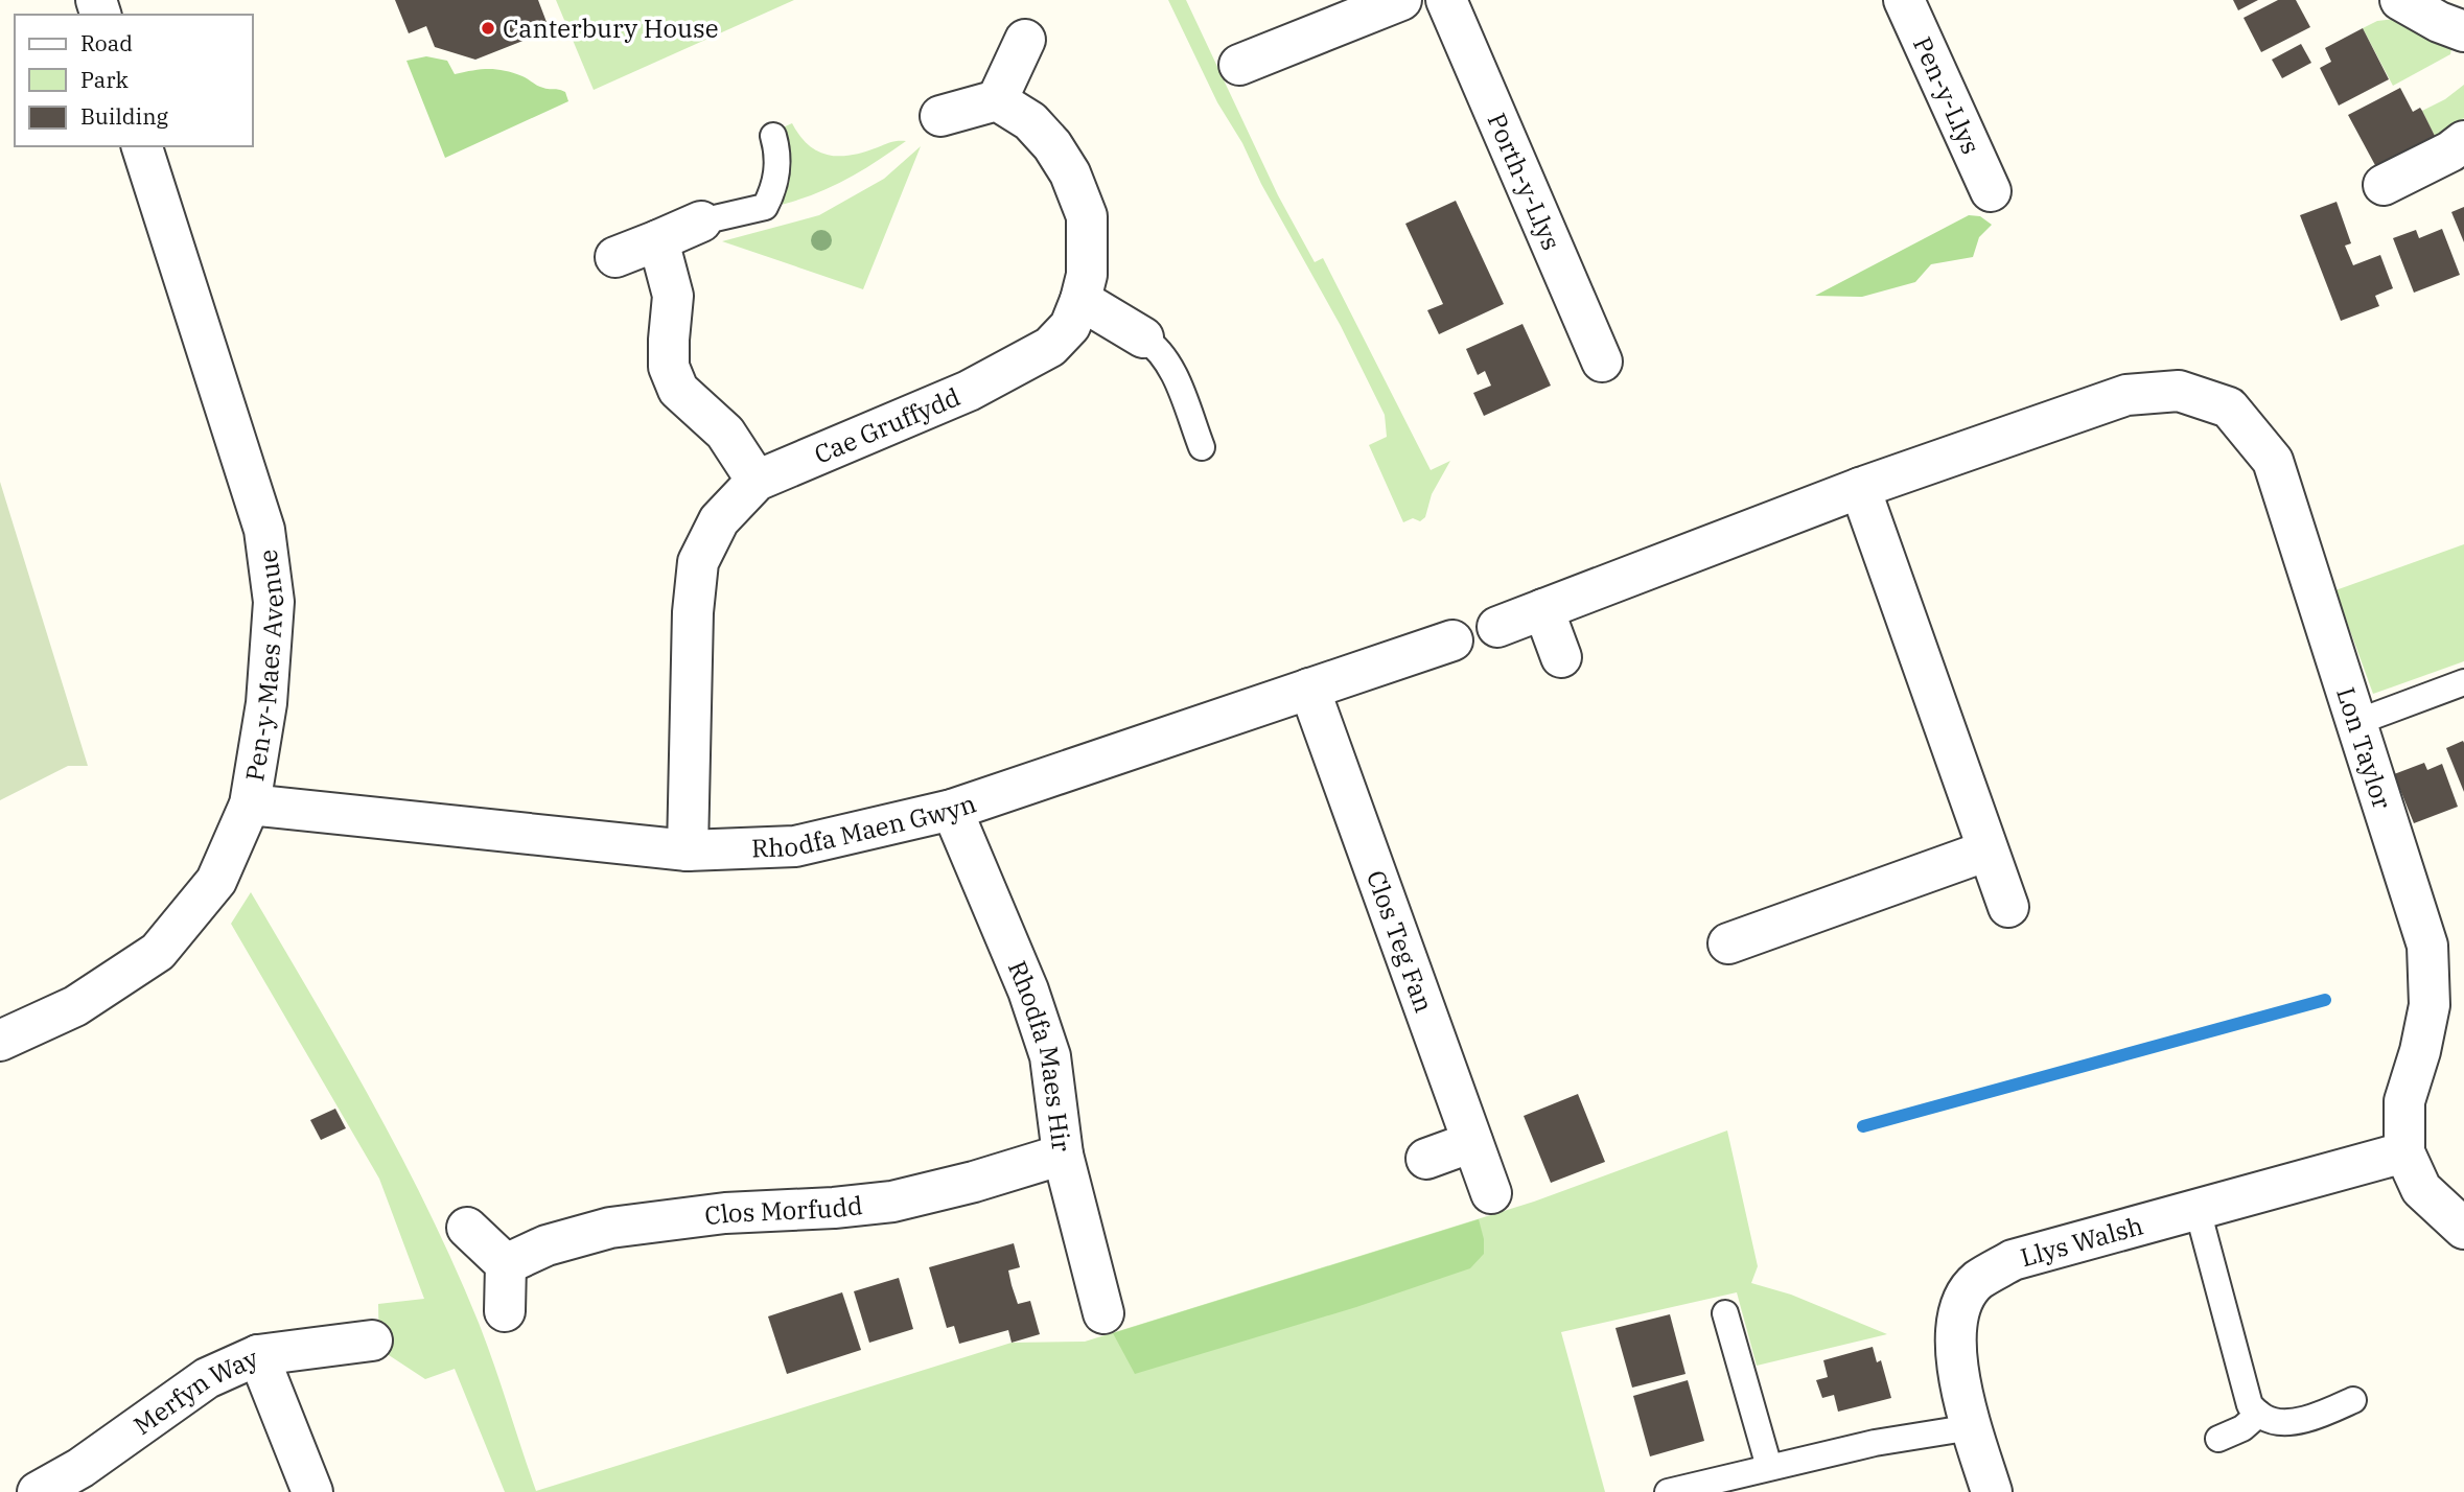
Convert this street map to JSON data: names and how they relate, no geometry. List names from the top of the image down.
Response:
{
  "streets": {
    "street": [
      "Pen-y-Llys",
      "Porth-y-Llys",
      "Cae Gruffydd",
      "Pen-y-Maes Avenue",
      "Lon Taylor",
      "Rhodfa Maen Gwyn",
      "Clos Teg Fan",
      "Rhodfa Maes Hir",
      "Clos Morfudd",
      "Llys Walsh",
      "Merfyn Way"
    ]
  },
  "crossings": [
    ["Cae Gruffydd", "Rhodfa Maen Gwyn"],
    ["Pen-y-Maes Avenue", "Rhodfa Maen Gwyn"],
    ["Lon Taylor", "Llys Walsh"],
    ["Rhodfa Maen Gwyn", "Clos Teg Fan"],
    ["Rhodfa Maen Gwyn", "Rhodfa Maes Hir"],
    ["Rhodfa Maes Hir", "Clos Morfudd"]
  ],
  "places": ["Canterbury House"],
  "legend": ["Road", "Park", "Building"]
}
